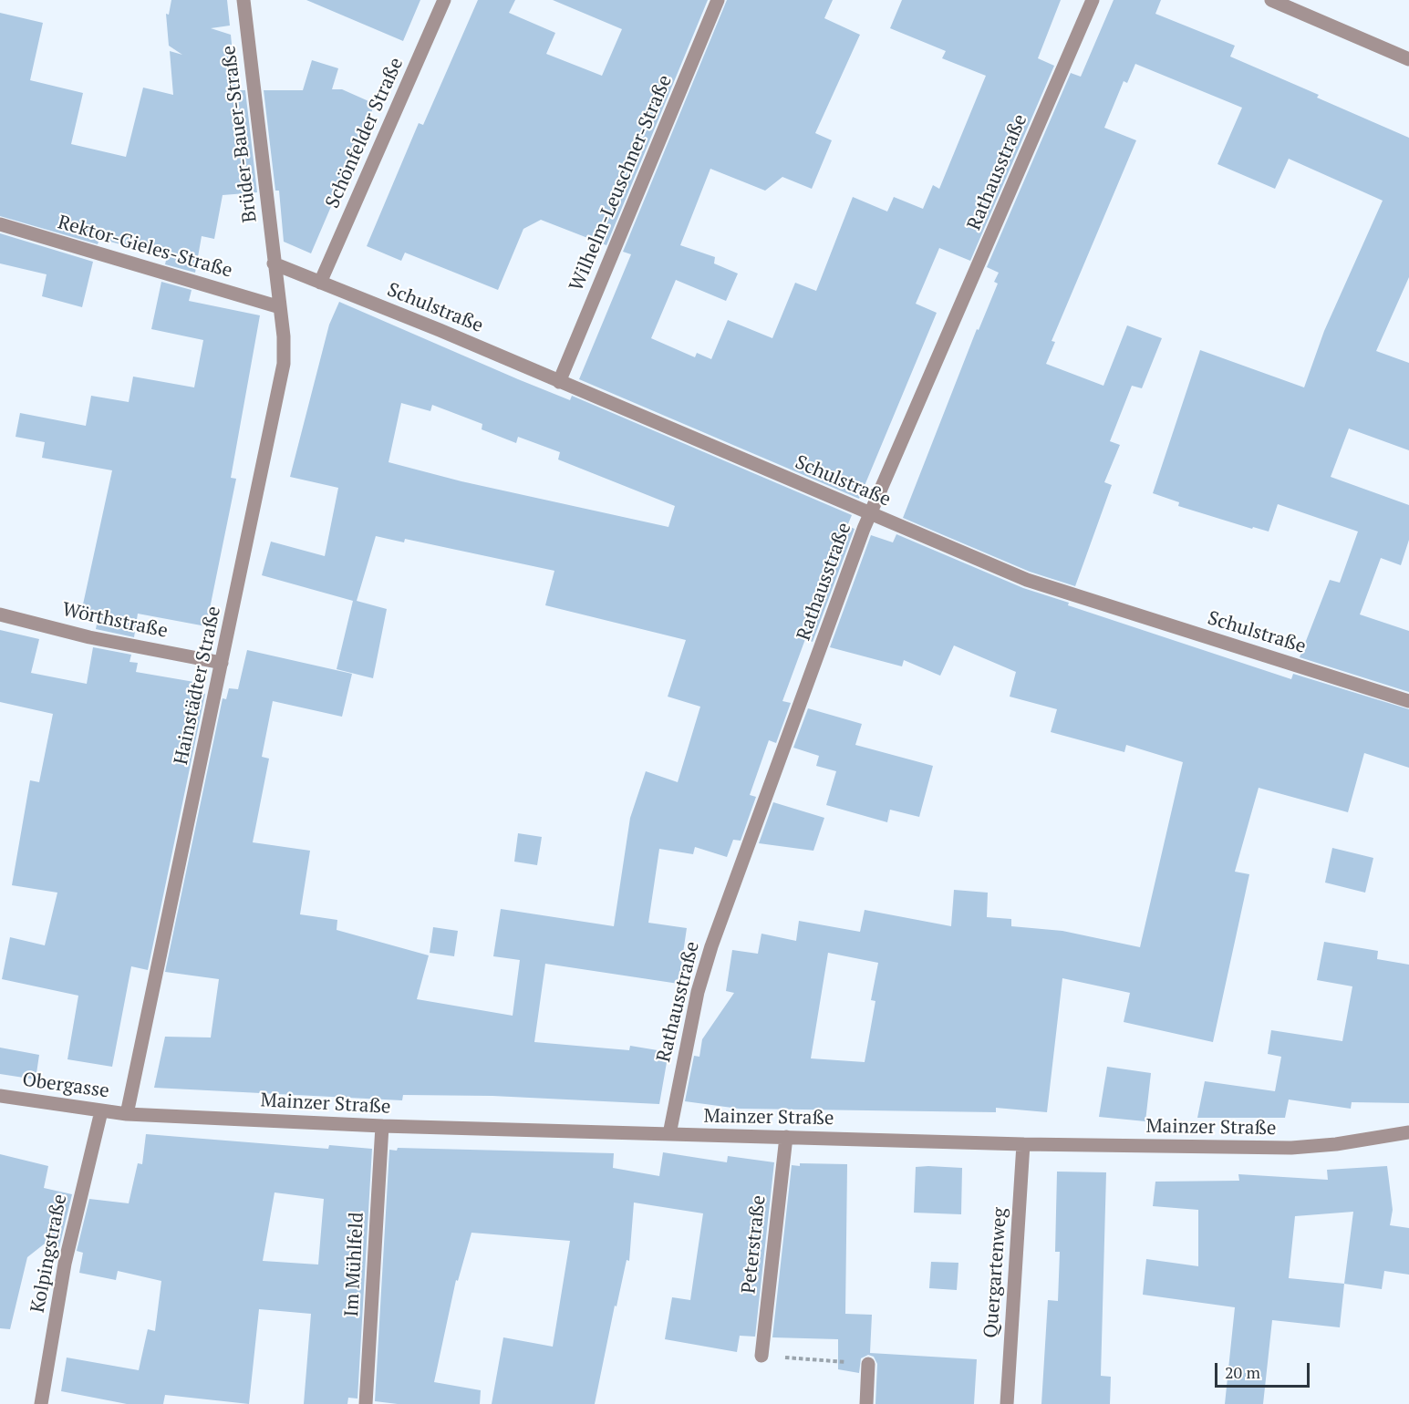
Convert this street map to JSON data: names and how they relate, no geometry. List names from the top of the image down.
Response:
{
  "streets": {
    "street": [
      "Schönfelder Straße",
      "Brüder-Bauer-Straße",
      "Rathausstraße",
      "Wilhelm-Leuschner-Straße",
      "Rektor-Gieles-Straße",
      "Schulstraße",
      "Wörthstraße",
      "Hainstädter Straße",
      "Obergasse",
      "Mainzer Straße",
      "Peterstraße",
      "Kolpingstraße",
      "Im Mühlfeld",
      "Quergartenweg"
    ]
  },
  "crossings": [
    ["Schönfelder Straße", "Schulstraße"],
    ["Brüder-Bauer-Straße", "Schulstraße"],
    ["Brüder-Bauer-Straße", "Hainstädter Straße"],
    ["Rathausstraße", "Schulstraße"],
    ["Rathausstraße", "Mainzer Straße"],
    ["Wilhelm-Leuschner-Straße", "Schulstraße"],
    ["Rektor-Gieles-Straße", "Hainstädter Straße"],
    ["Schulstraße", "Hainstädter Straße"],
    ["Wörthstraße", "Hainstädter Straße"],
    ["Hainstädter Straße", "Obergasse"],
    ["Hainstädter Straße", "Mainzer Straße"],
    ["Obergasse", "Mainzer Straße"],
    ["Obergasse", "Kolpingstraße"],
    ["Mainzer Straße", "Peterstraße"],
    ["Mainzer Straße", "Im Mühlfeld"],
    ["Mainzer Straße", "Quergartenweg"]
  ],
  "scale_bar": "20 m"
}
